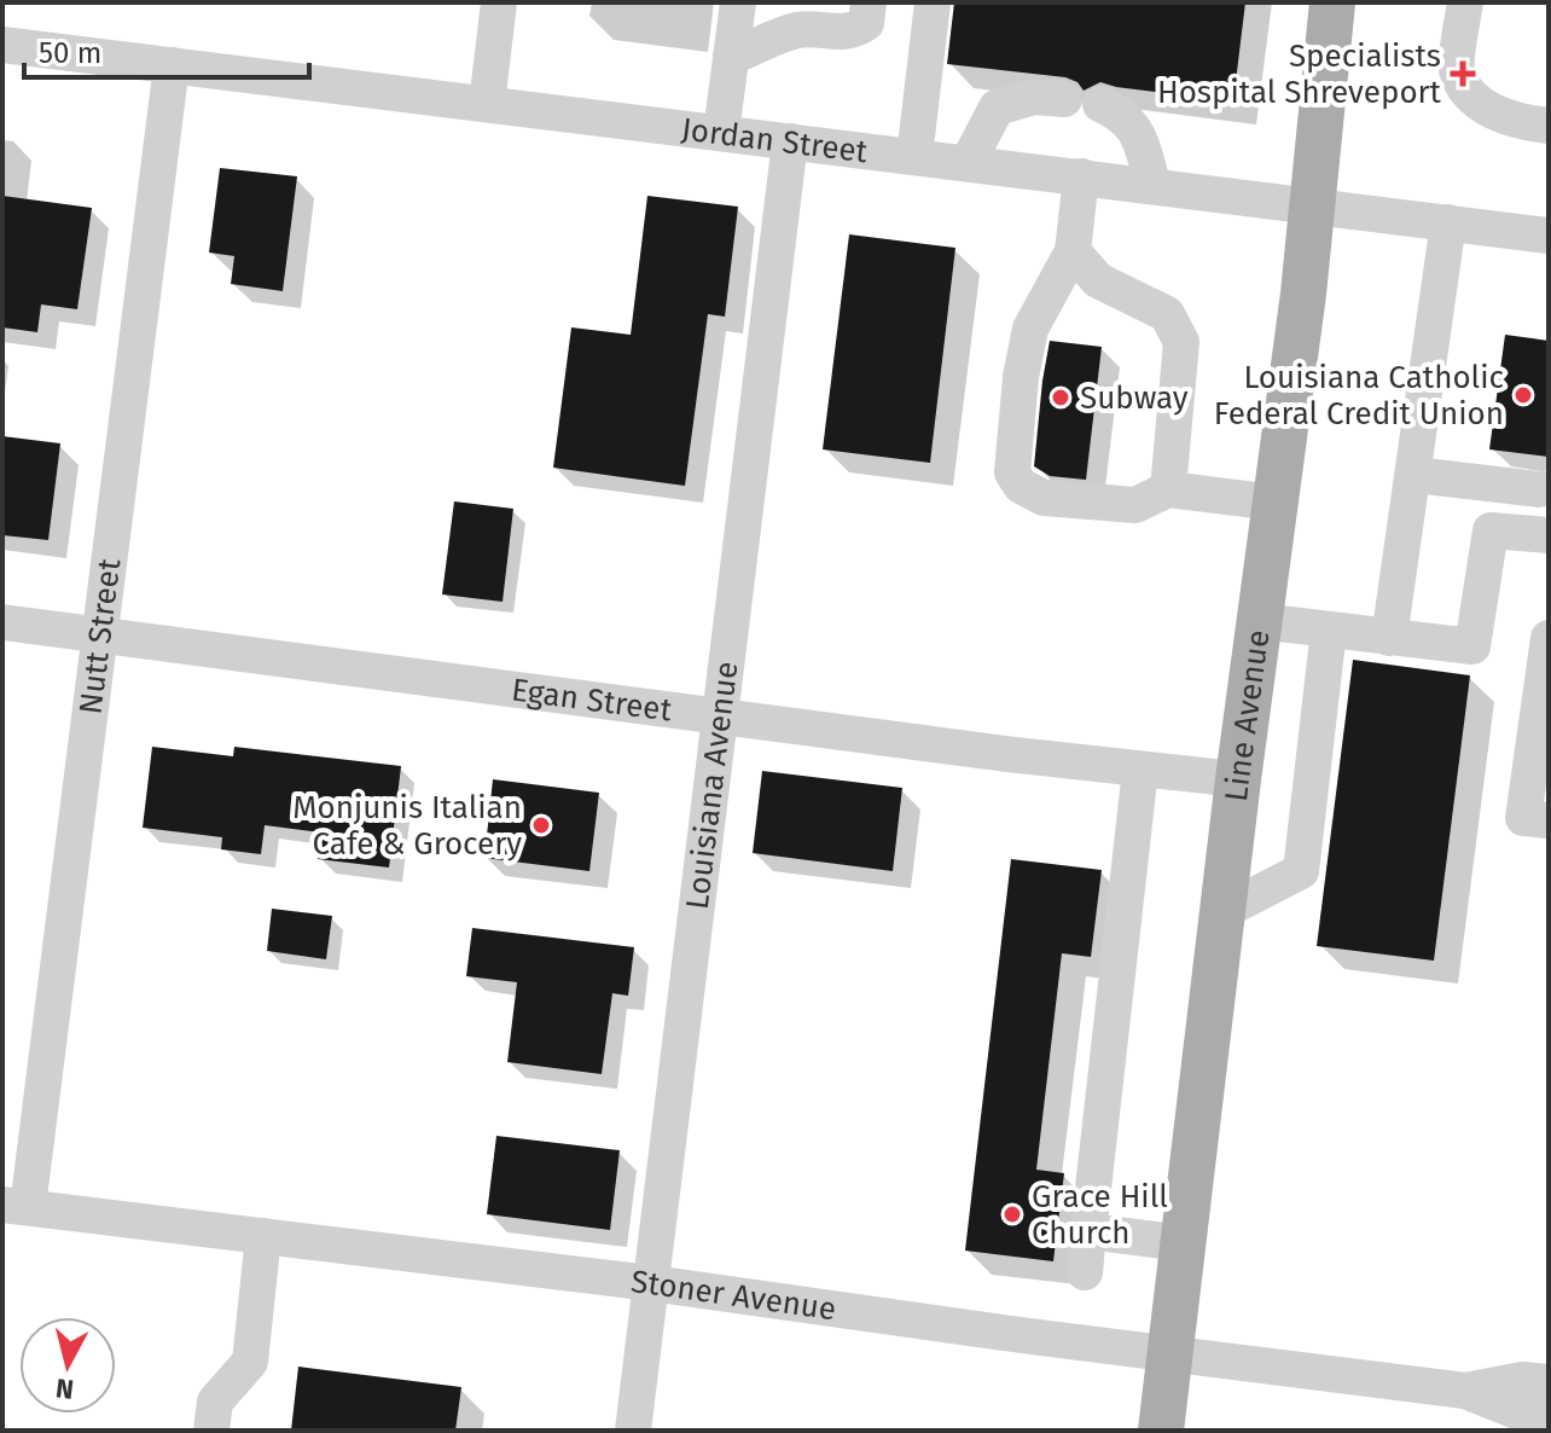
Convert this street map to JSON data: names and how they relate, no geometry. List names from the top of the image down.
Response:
{
  "streets": {
    "main road": ["Line Avenue"],
    "street": [
      "Jordan Street",
      "Nutt Street",
      "Egan Street",
      "Louisiana Avenue",
      "Stoner Avenue"
    ]
  },
  "crossings": [
    ["Jordan Street", "Nutt Street"],
    ["Jordan Street", "Line Avenue"],
    ["Jordan Street", "Louisiana Avenue"],
    ["Nutt Street", "Egan Street"],
    ["Nutt Street", "Stoner Avenue"],
    ["Egan Street", "Line Avenue"],
    ["Egan Street", "Louisiana Avenue"],
    ["Louisiana Avenue", "Stoner Avenue"]
  ],
  "places": {
    "health": ["Specialists Hospital Shreveport"],
    "other": [
      "Louisiana Catholic Federal Credit Union",
      "Subway",
      "Monjunis Italian Cafe & Grocery",
      "Grace Hill Church"
    ]
  },
  "scale_bar": "50 m",
  "north": "bottom"
}
